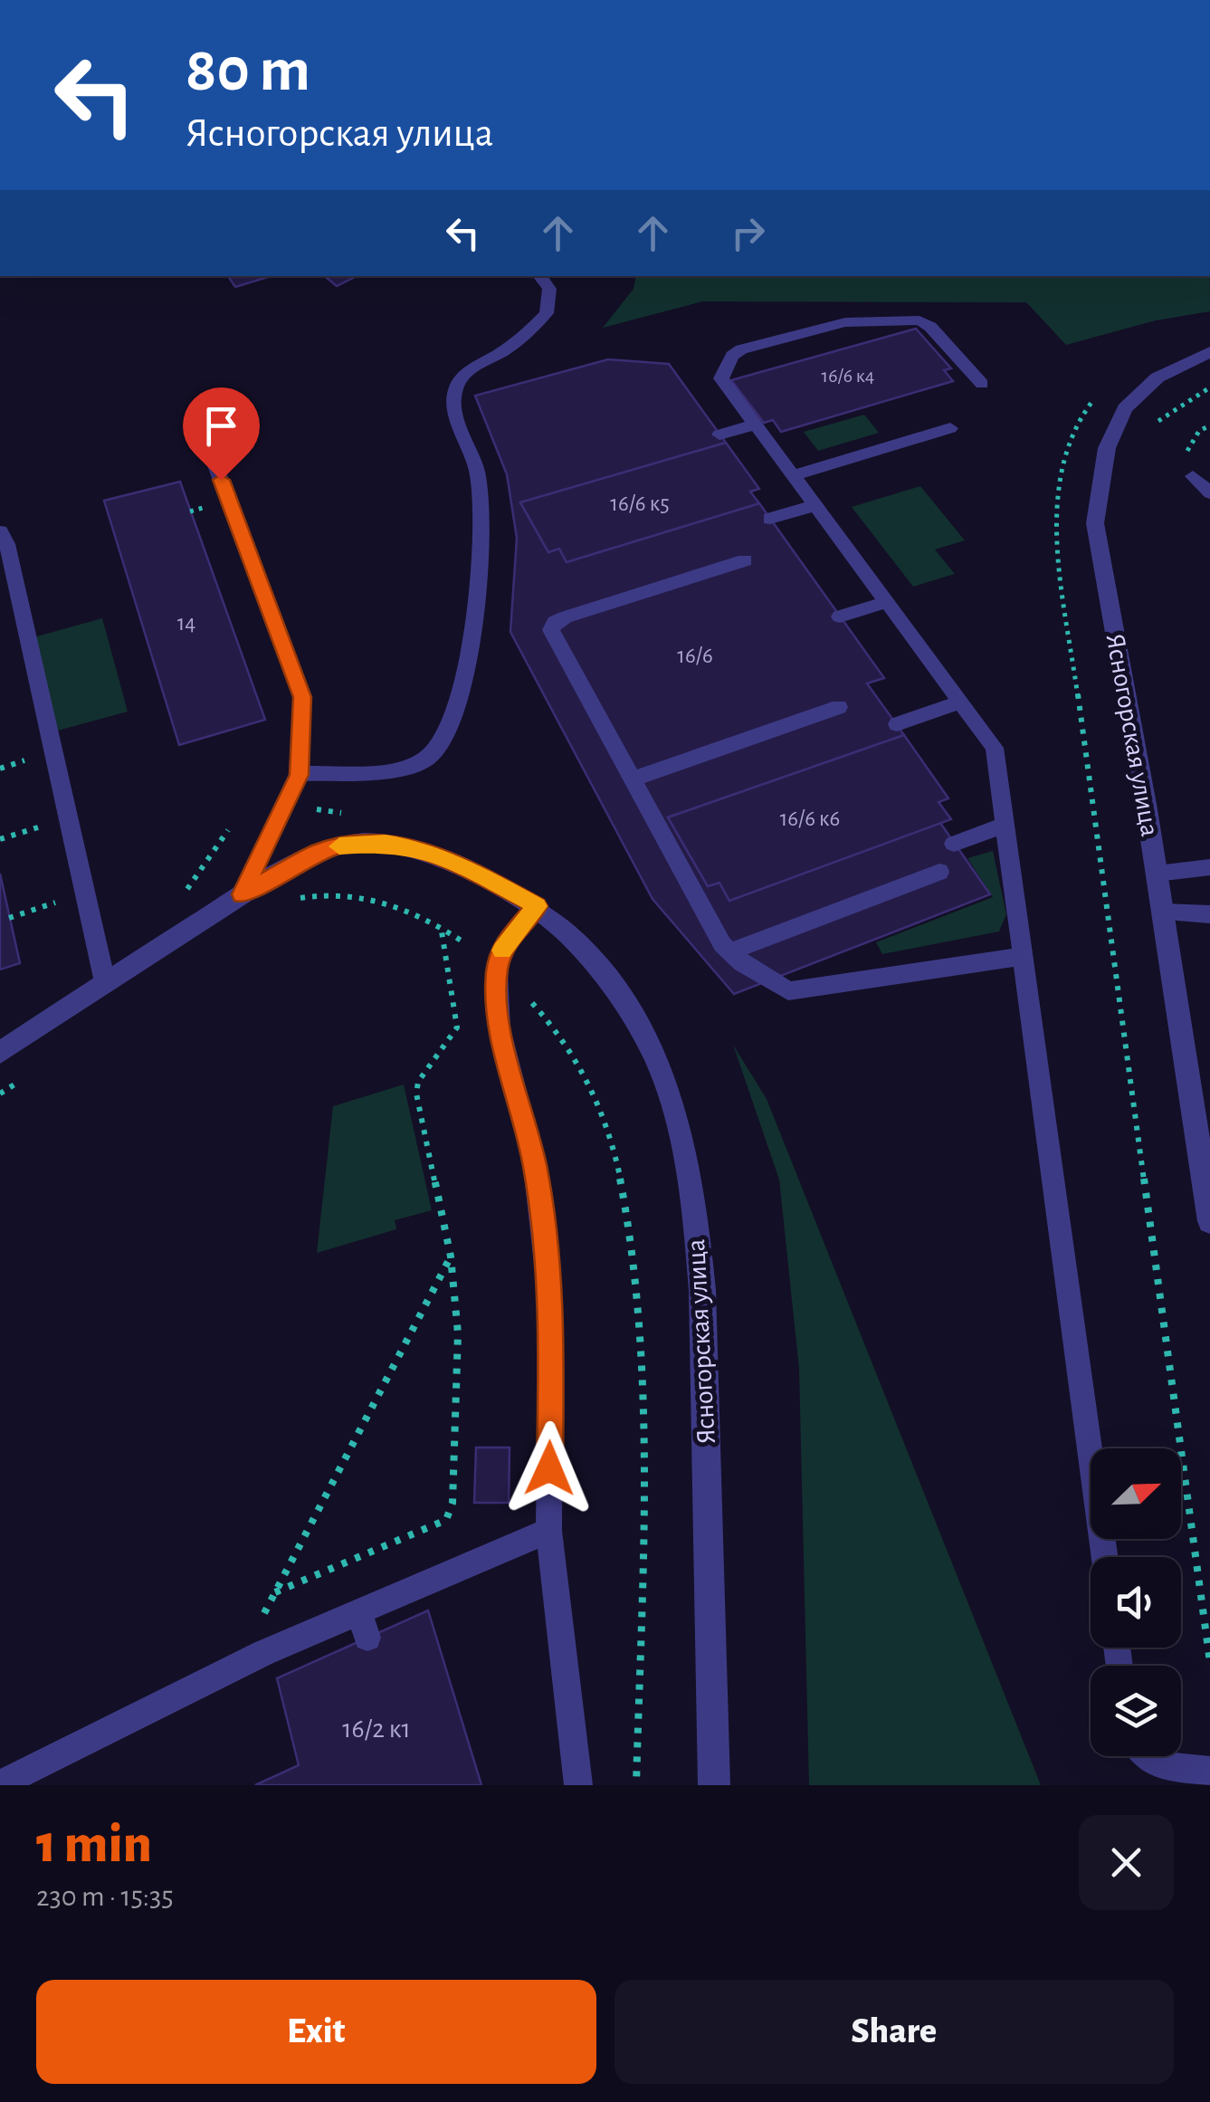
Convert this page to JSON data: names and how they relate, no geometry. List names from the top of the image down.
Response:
{
  "streets": {
    "street": ["Ясногорская улица"]
  },
  "house_numbers": [
    "16/6 к4",
    "16/6 к5",
    "14",
    "16/6",
    "16/6 к6",
    "16/2 к1"
  ],
  "north": "top right",
  "page": {
    "turn": ["80 m", "Ясногорская улица"],
    "heading": ["1 min", "230 m · 15:35"],
    "buttons": ["Exit", "Share"]
  }
}
